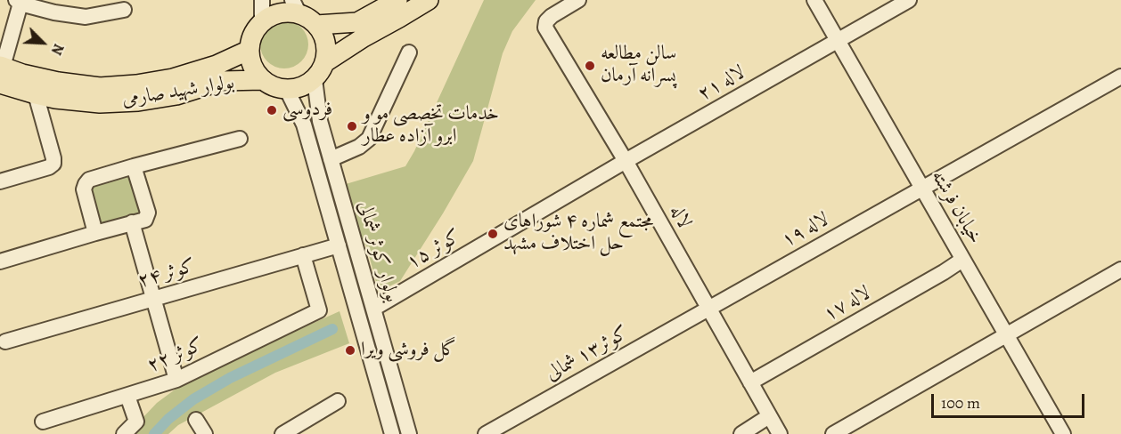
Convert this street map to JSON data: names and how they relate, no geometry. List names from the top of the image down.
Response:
{
  "streets": {
    "main road": ["بولوار شهید صارمی"],
    "street": [
      "لاله ۲۱",
      "خیابان فرشته",
      "لاله",
      "لاله ۱۹",
      "کوثر ۱۵",
      "بولوار کوثر شمالی",
      "کوثر ۲۴",
      "لاله ۱۷",
      "کوثر۱۳ شمالی",
      "کوثر ۲۲"
    ]
  },
  "crossings": [
    ["لاله ۲۱", "خیابان فرشته"],
    ["لاله ۲۱", "لاله"],
    ["لاله ۲۱", "کوثر ۱۵"],
    ["بولوار شهید صارمی", "بولوار کوثر شمالی"],
    ["خیابان فرشته", "لاله ۱۹"],
    ["خیابان فرشته", "لاله ۱۷"],
    ["لاله", "لاله ۱۹"],
    ["لاله", "کوثر ۱۵"],
    ["لاله", "لاله ۱۷"],
    ["لاله", "کوثر۱۳ شمالی"],
    ["لاله ۱۹", "کوثر۱۳ شمالی"],
    ["کوثر ۱۵", "بولوار کوثر شمالی"],
    ["بولوار کوثر شمالی", "کوثر ۲۴"],
    ["کوثر ۲۴", "کوثر ۲۲"]
  ],
  "places": [
    "سالن مطالعه پسرانه آرمان",
    "فردوسی",
    "خدمات تخصصی مو و ابرو آزاده عطار",
    "مجتمع شماره ۴ شوراهای حل اختلاف مشهد",
    "گل فروشی ویرا"
  ],
  "scale_bar": "100 m",
  "north": "bottom right"
}
